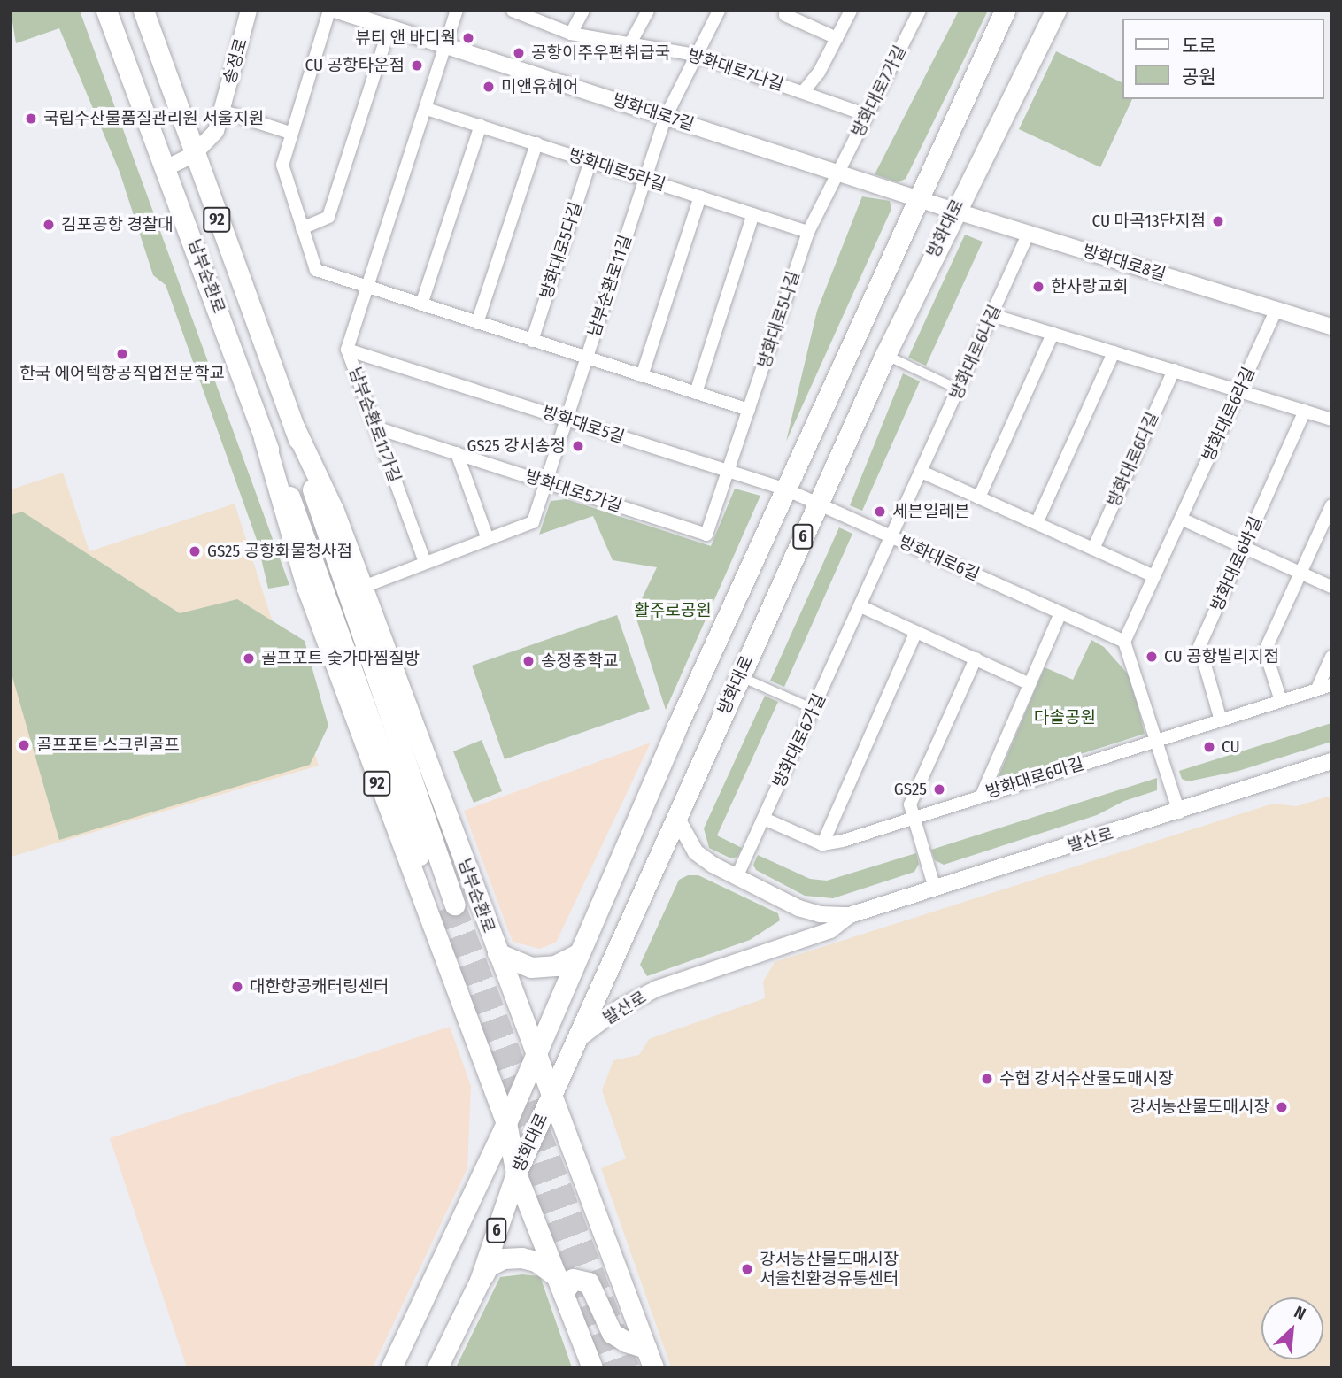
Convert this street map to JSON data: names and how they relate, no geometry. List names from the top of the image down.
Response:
{
  "streets": {
    "main road": [
      "92",
      "방화대로",
      "남부순환로",
      "6"
    ],
    "street": [
      "송정로",
      "방화대로7나길",
      "방화대로7가길",
      "방화대로7길",
      "방화대로5라길",
      "방화대로5다길",
      "방화대로8길",
      "남부순환로11길",
      "방화대로5나길",
      "방화대로6나길",
      "방화대로6라길",
      "남부순환로11가길",
      "방화대로5길",
      "방화대로6다길",
      "방화대로5가길",
      "방화대로6길",
      "방화대로6바길",
      "방화대로6가길",
      "방화대로6마길",
      "발산로"
    ]
  },
  "crossings": [
    ["송정로", "남부순환로"],
    ["방화대로7나길", "방화대로7가길"],
    ["방화대로7나길", "남부순환로11길"],
    ["방화대로7가길", "방화대로7길"],
    ["방화대로7가길", "방화대로5나길"],
    ["방화대로7길", "방화대로"],
    ["방화대로7길", "방화대로8길"],
    ["방화대로7길", "남부순환로11길"],
    ["방화대로7길", "방화대로5나길"],
    ["방화대로7길", "남부순환로11가길"],
    ["방화대로5라길", "방화대로5다길"],
    ["방화대로5라길", "남부순환로11길"],
    ["방화대로5라길", "방화대로5나길"],
    ["방화대로5라길", "남부순환로11가길"],
    ["방화대로", "방화대로8길"],
    ["방화대로", "남부순환로"],
    ["방화대로", "방화대로5길"],
    ["방화대로", "방화대로6길"],
    ["방화대로", "발산로"],
    ["방화대로8길", "방화대로6나길"],
    ["방화대로8길", "방화대로6라길"],
    ["남부순환로", "남부순환로11길"],
    ["남부순환로11길", "남부순환로11가길"],
    ["남부순환로11길", "방화대로5길"],
    ["남부순환로11길", "방화대로5가길"],
    ["방화대로5나길", "방화대로5길"],
    ["방화대로5나길", "방화대로5가길"],
    ["방화대로6나길", "방화대로6길"],
    ["방화대로6나길", "방화대로6가길"],
    ["방화대로6라길", "방화대로6길"],
    ["남부순환로11가길", "방화대로5길"],
    ["남부순환로11가길", "방화대로5가길"],
    ["방화대로5길", "방화대로5가길"],
    ["방화대로5길", "방화대로6길"],
    ["방화대로6길", "방화대로6가길"],
    ["방화대로6가길", "발산로"]
  ],
  "parks": ["활주로공원", "다솔공원"],
  "places": [
    "뷰티 앤 바디웍",
    "공항이주우편취급국",
    "CU 공항타운점",
    "미앤유헤어",
    "국립수산물품질관리원 서울지원",
    "CU 마곡13단지점",
    "김포공항 경찰대",
    "한사랑교회",
    "한국 에어텍항공직업전문학교",
    "GS25 강서송정",
    "세븐일레븐",
    "GS25 공항화물청사점",
    "CU 공항빌리지점",
    "골프포트 숯가마찜질방",
    "송정중학교",
    "골프포트 스크린골프",
    "CU",
    "GS25",
    "대한항공캐터링센터",
    "수협 강서수산물도매시장",
    "강서농산물도매시장",
    "강서농산물도매시장 서울친환경유통센터"
  ],
  "legend": ["도로", "공원"],
  "north": "top right"
}
